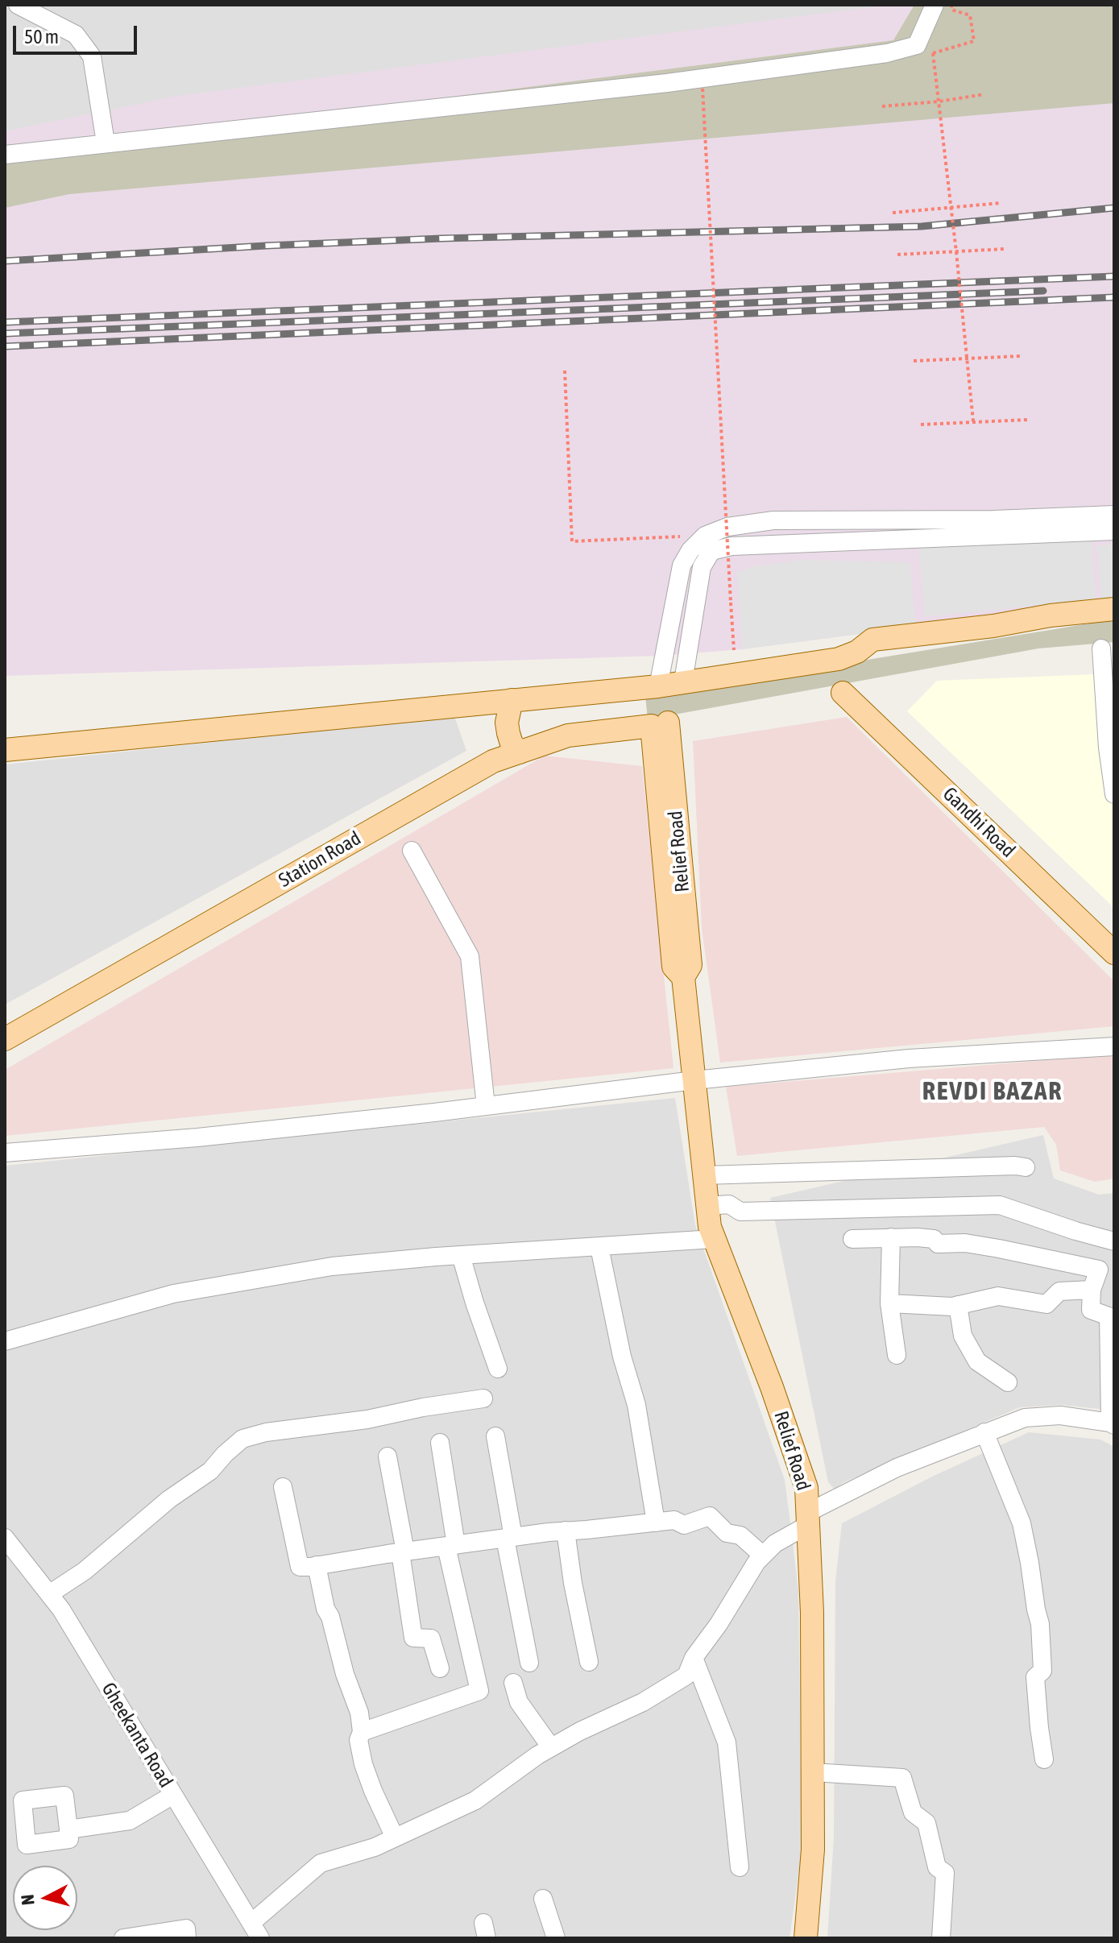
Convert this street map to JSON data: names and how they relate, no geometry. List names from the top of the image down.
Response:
{
  "streets": {
    "main road": ["Gandhi Road", "Relief Road", "Station Road"],
    "street": ["Gheekanta Road"]
  },
  "crossings": [
    ["Relief Road", "Station Road"]
  ],
  "districts": ["REVDI BAZAR"],
  "scale_bar": "50 m",
  "north": "left"
}
